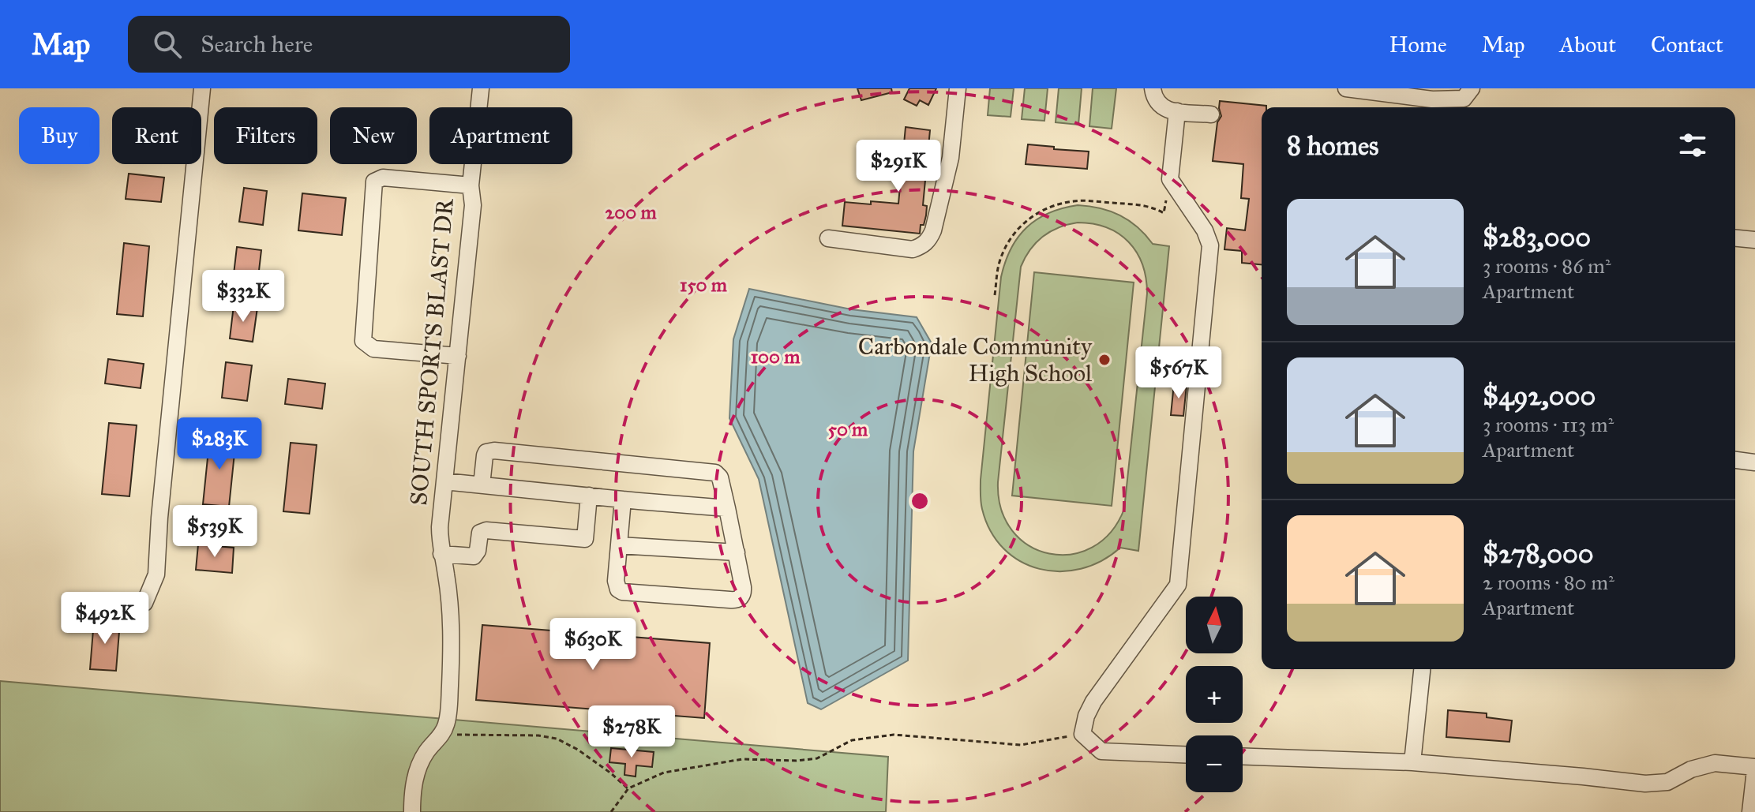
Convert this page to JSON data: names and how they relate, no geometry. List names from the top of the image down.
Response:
{
  "streets": {
    "street": ["SOUTH SPORTS BLAST DR"]
  },
  "places": ["Carbondale Community High School"],
  "north": "top",
  "page": {
    "header": "Map",
    "search": "Search here",
    "nav": [
      "Home",
      "Map",
      "About",
      "Contact"
    ],
    "chip": [
      "Buy",
      "Rent",
      "Filters",
      "New",
      "Apartment"
    ],
    "heading": "8 homes",
    "price": [
      "$291K",
      "$332K",
      "$567K",
      "$283K",
      "$539K",
      "$492K",
      "$630K",
      "$278K"
    ],
    "list": [
      {
        "name": "$283,000",
        "note": "3 rooms · 86 m² · Apartment"
      },
      {
        "name": "$492,000",
        "note": "3 rooms · 113 m² · Apartment"
      },
      {
        "name": "$278,000",
        "note": "2 rooms · 80 m² · Apartment"
      }
    ],
    "map_buttons": ["+", "−"]
  },
  "rings": [
    "200 m",
    "150 m",
    "100 m",
    "50 m"
  ]
}
